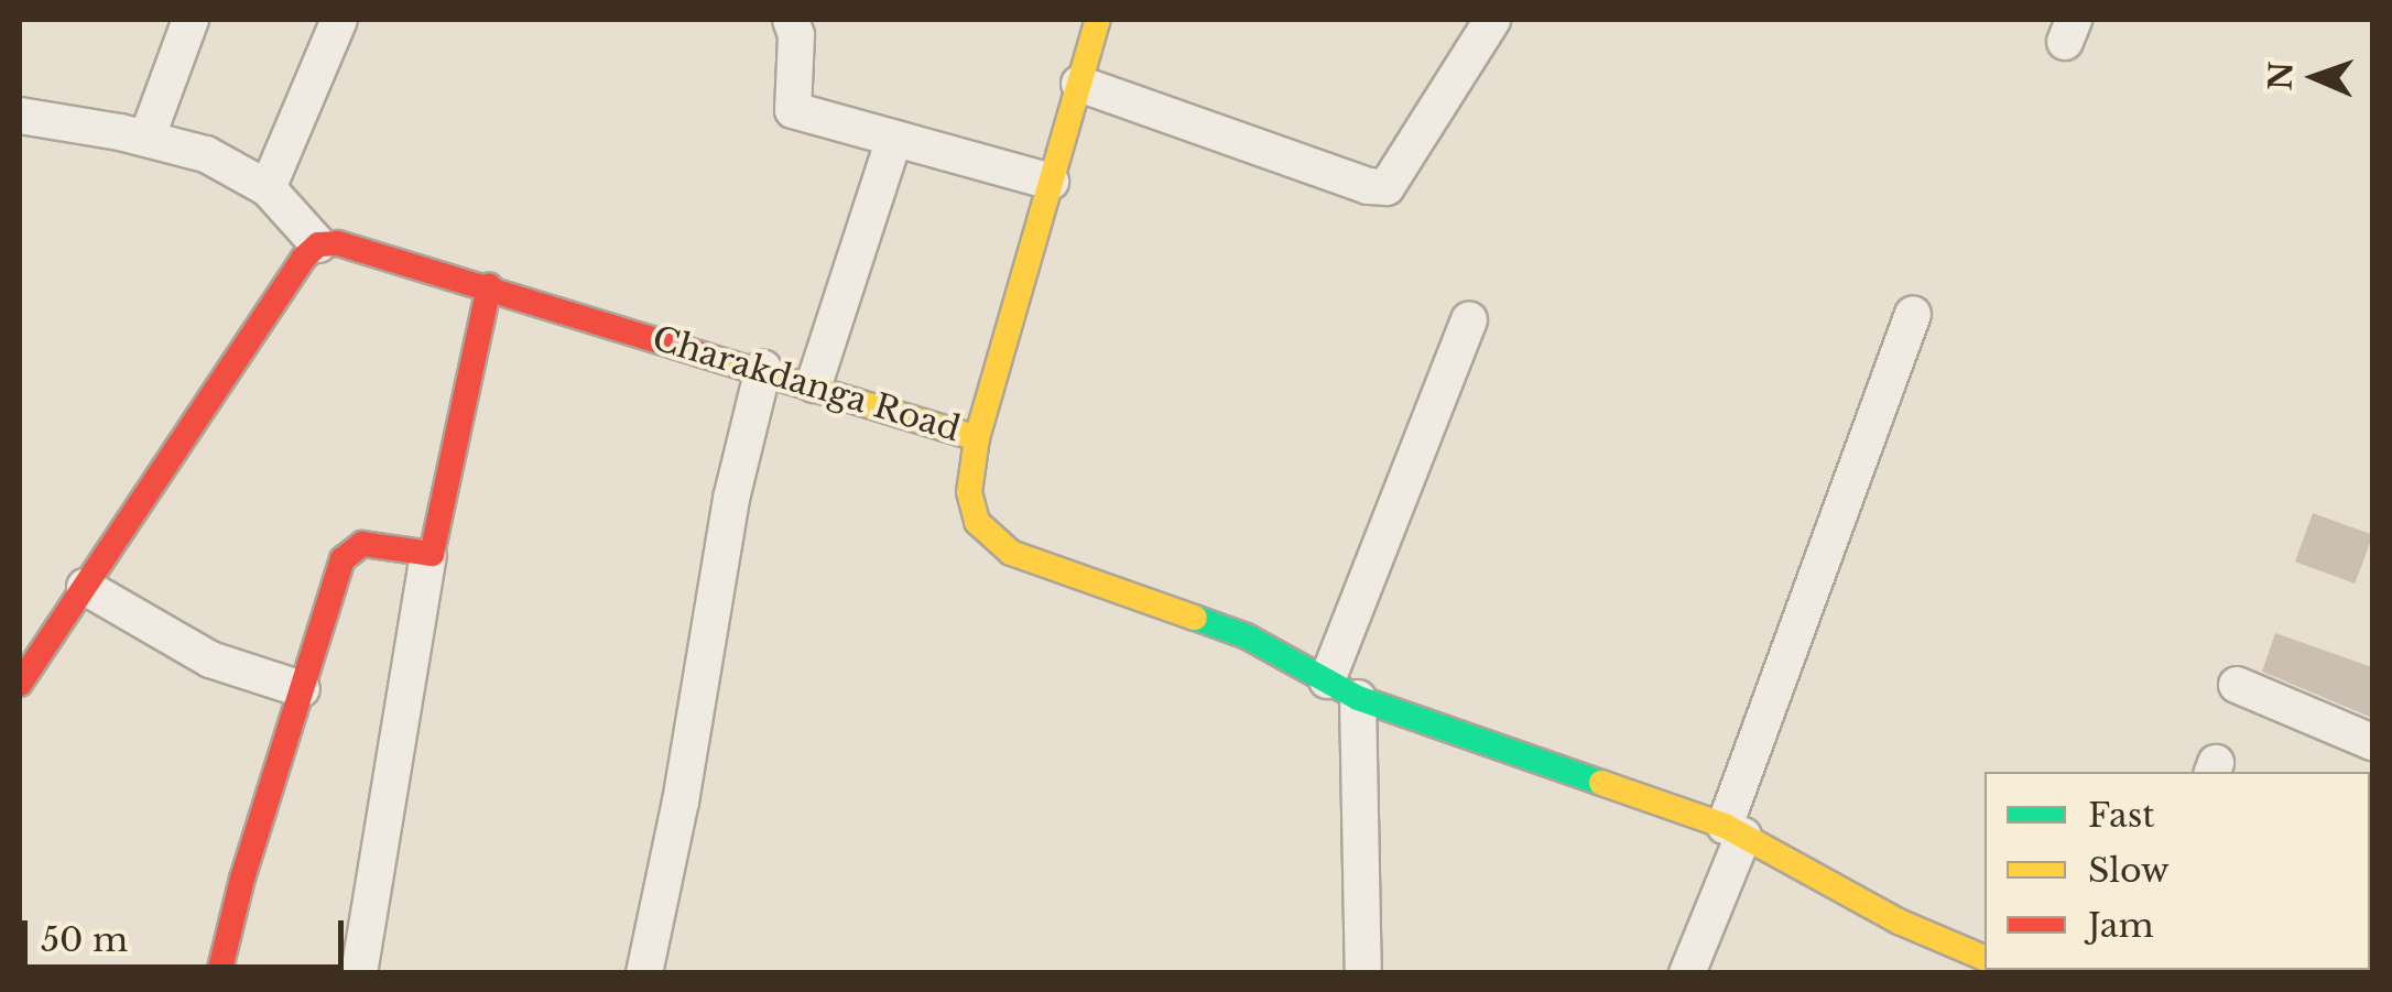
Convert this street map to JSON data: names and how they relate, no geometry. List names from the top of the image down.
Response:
{
  "streets": {
    "street": ["Charakdanga Road"]
  },
  "legend": ["Fast", "Slow", "Jam"],
  "scale_bar": "50 m",
  "north": "left"
}
